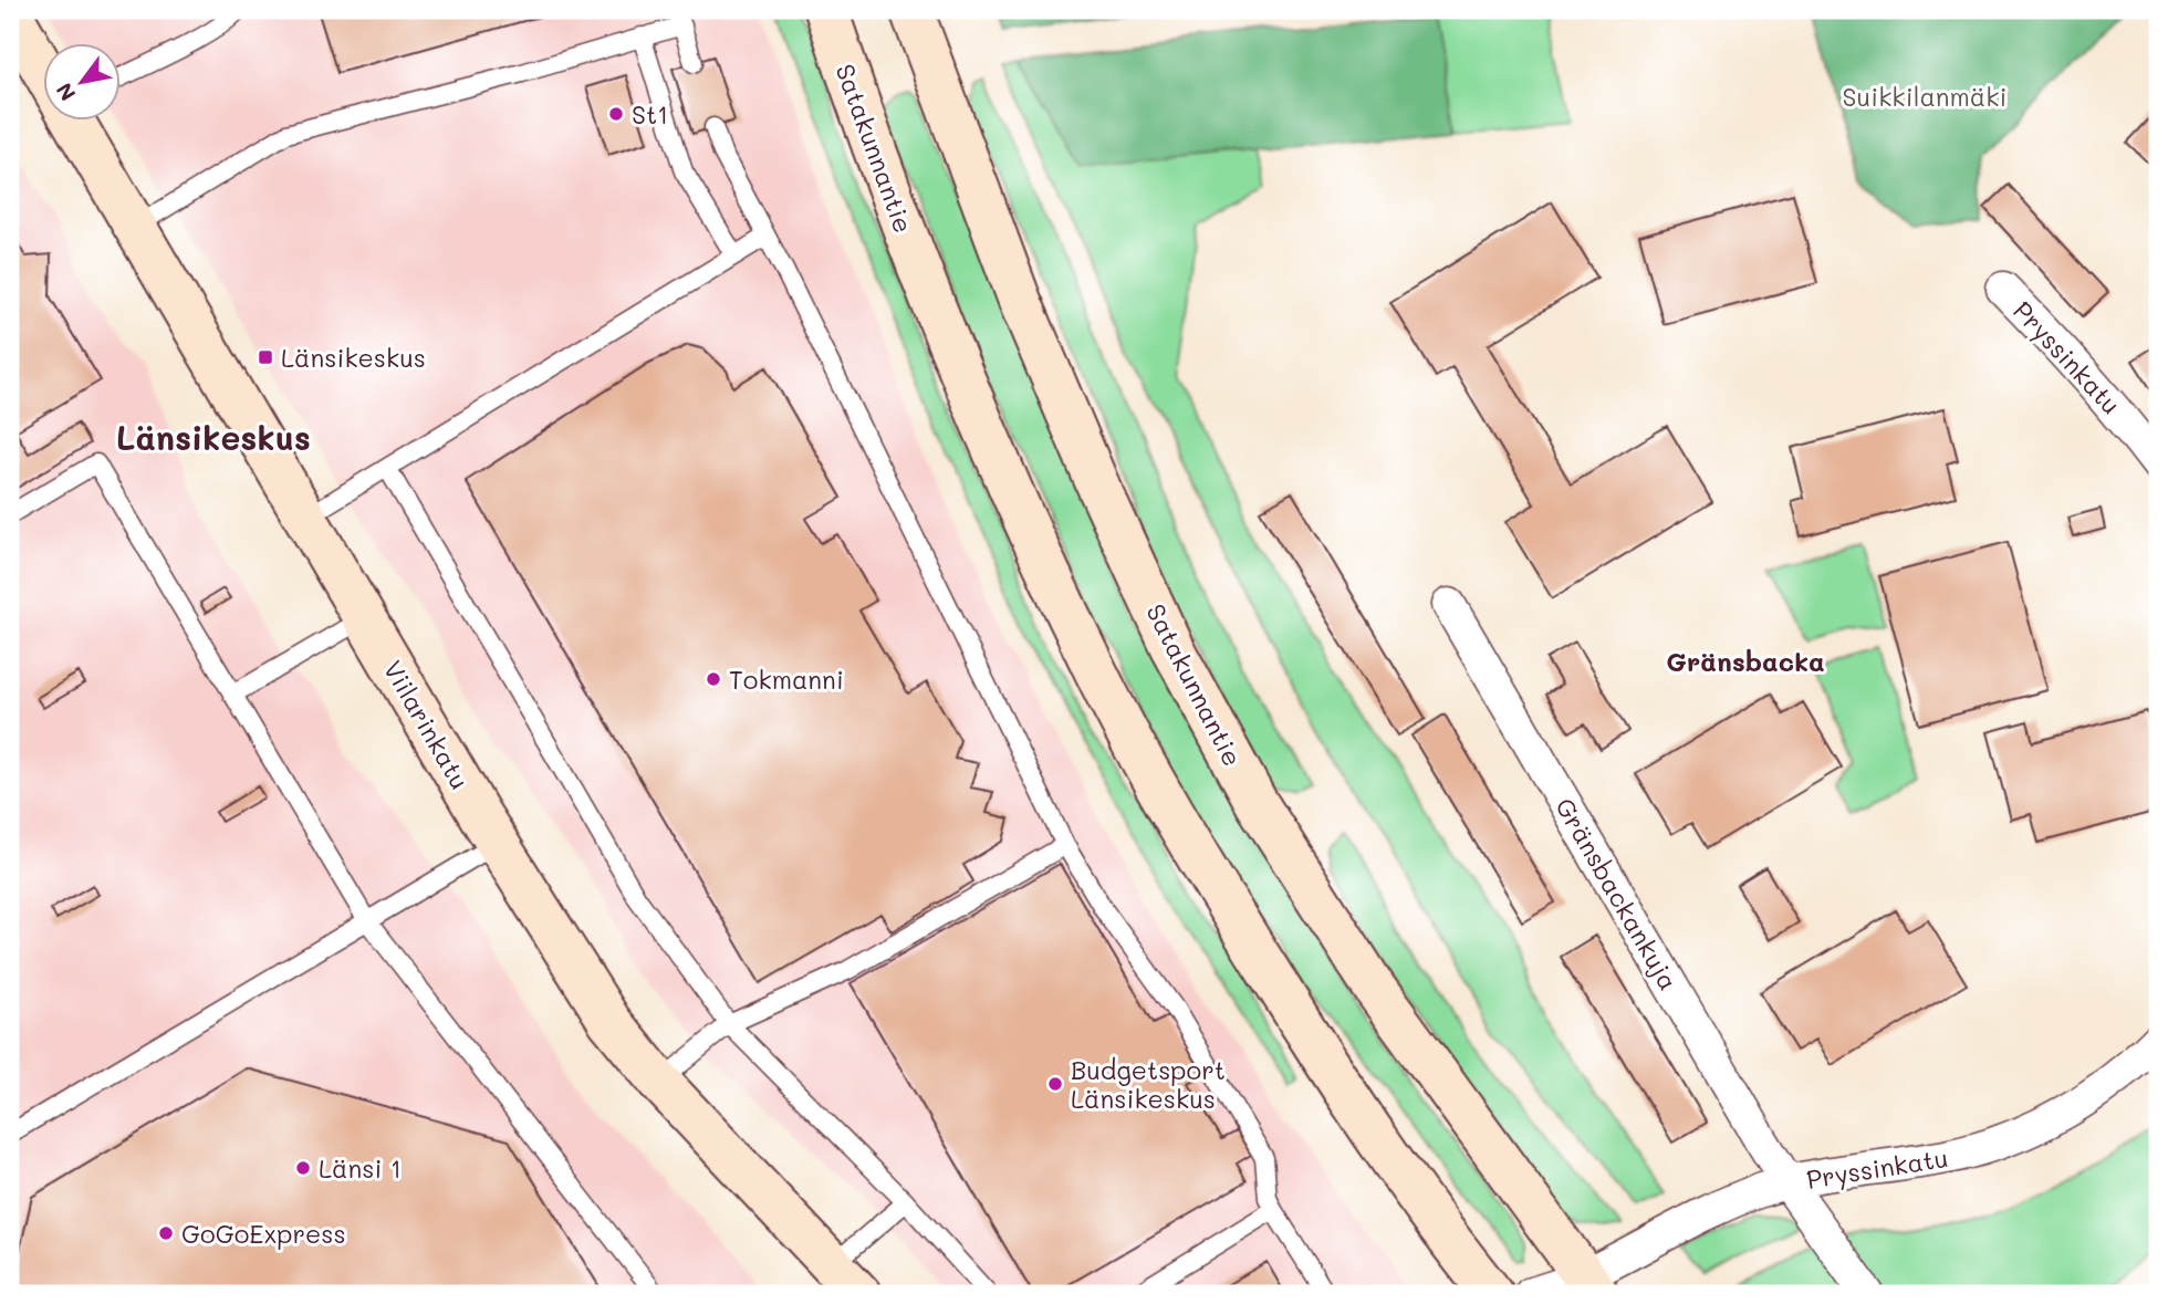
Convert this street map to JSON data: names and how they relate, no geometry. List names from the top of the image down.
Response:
{
  "streets": {
    "main road": ["Satakunnantie", "Viilarinkatu"],
    "street": ["Pryssinkatu", "Gränsbackankuja"]
  },
  "crossings": [
    ["Satakunnantie", "Pryssinkatu"],
    ["Pryssinkatu", "Gränsbackankuja"]
  ],
  "districts": ["Länsikeskus", "Gränsbacka"],
  "parks": ["Suikkilanmäki"],
  "places": {
    "other": [
      "St1",
      "Tokmanni",
      "Budgetsport Länsikeskus",
      "Länsi 1",
      "GoGoExpress"
    ],
    "transit": ["Länsikeskus"]
  },
  "north": "bottom left"
}
